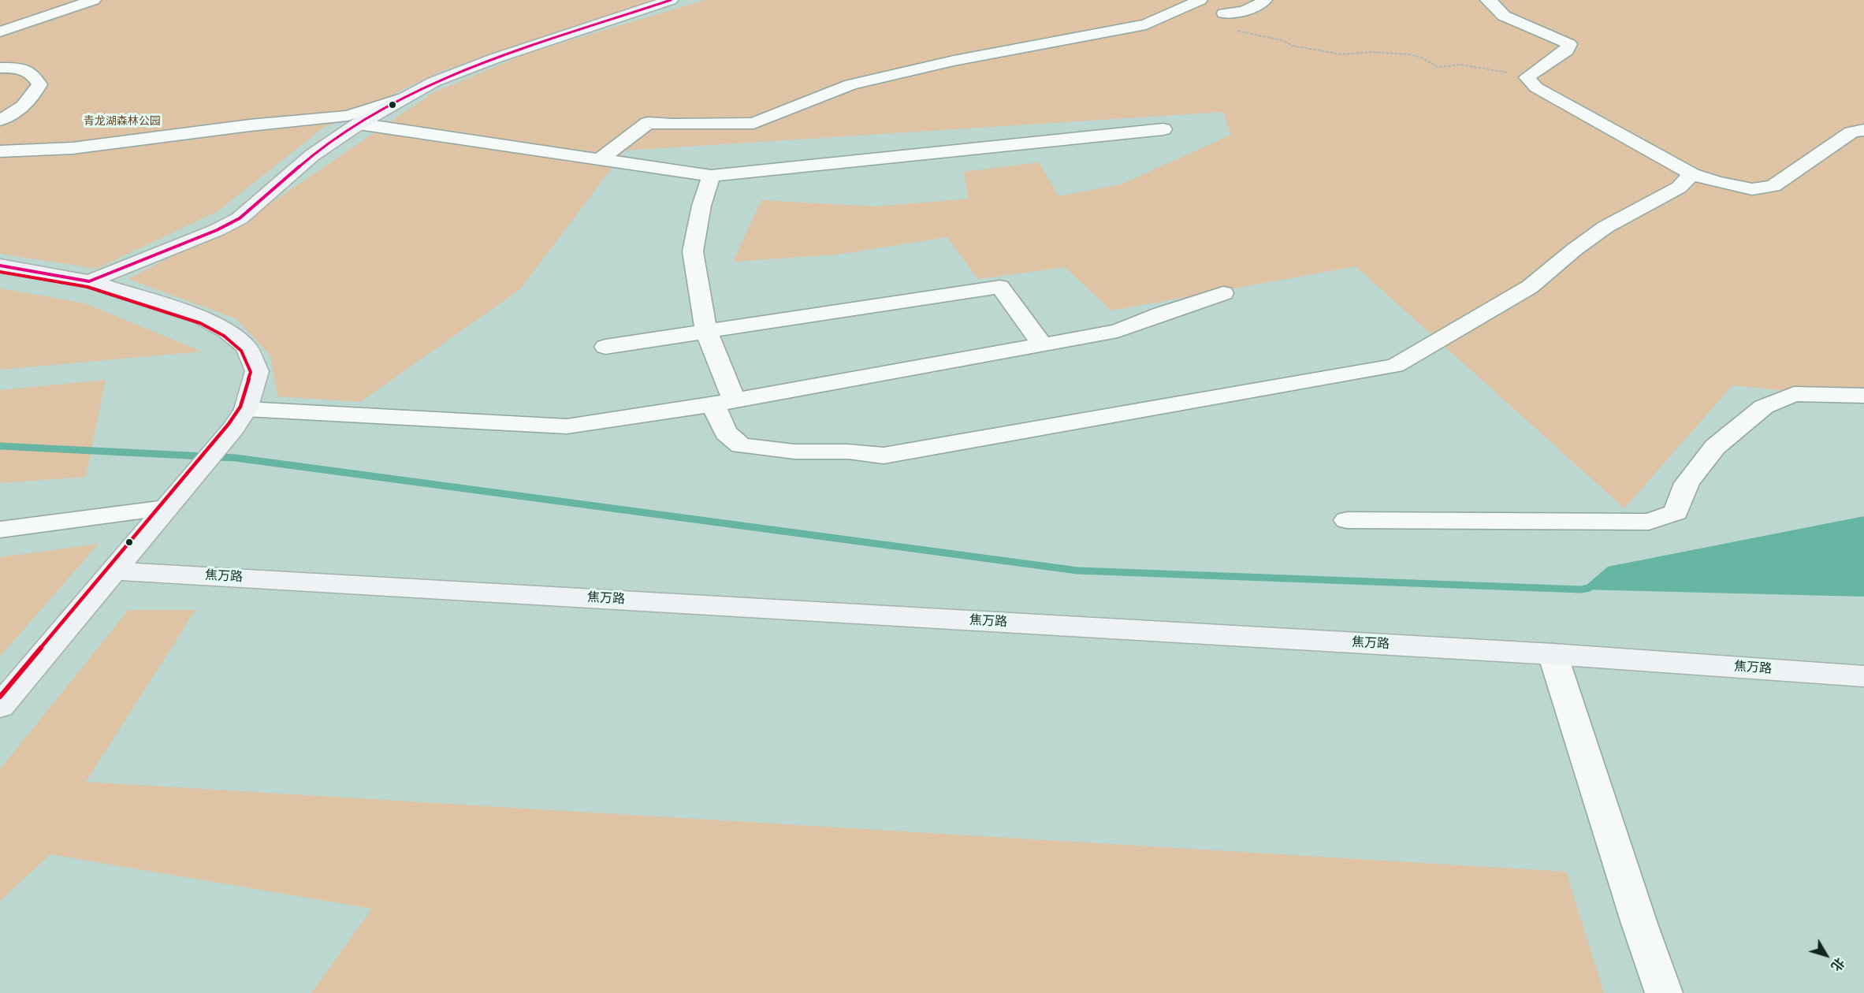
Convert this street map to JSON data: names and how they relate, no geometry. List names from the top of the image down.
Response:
{
  "streets": {
    "main road": ["焦万路"]
  },
  "parks": ["青龙湖森林公园"],
  "north": "bottom right"
}
